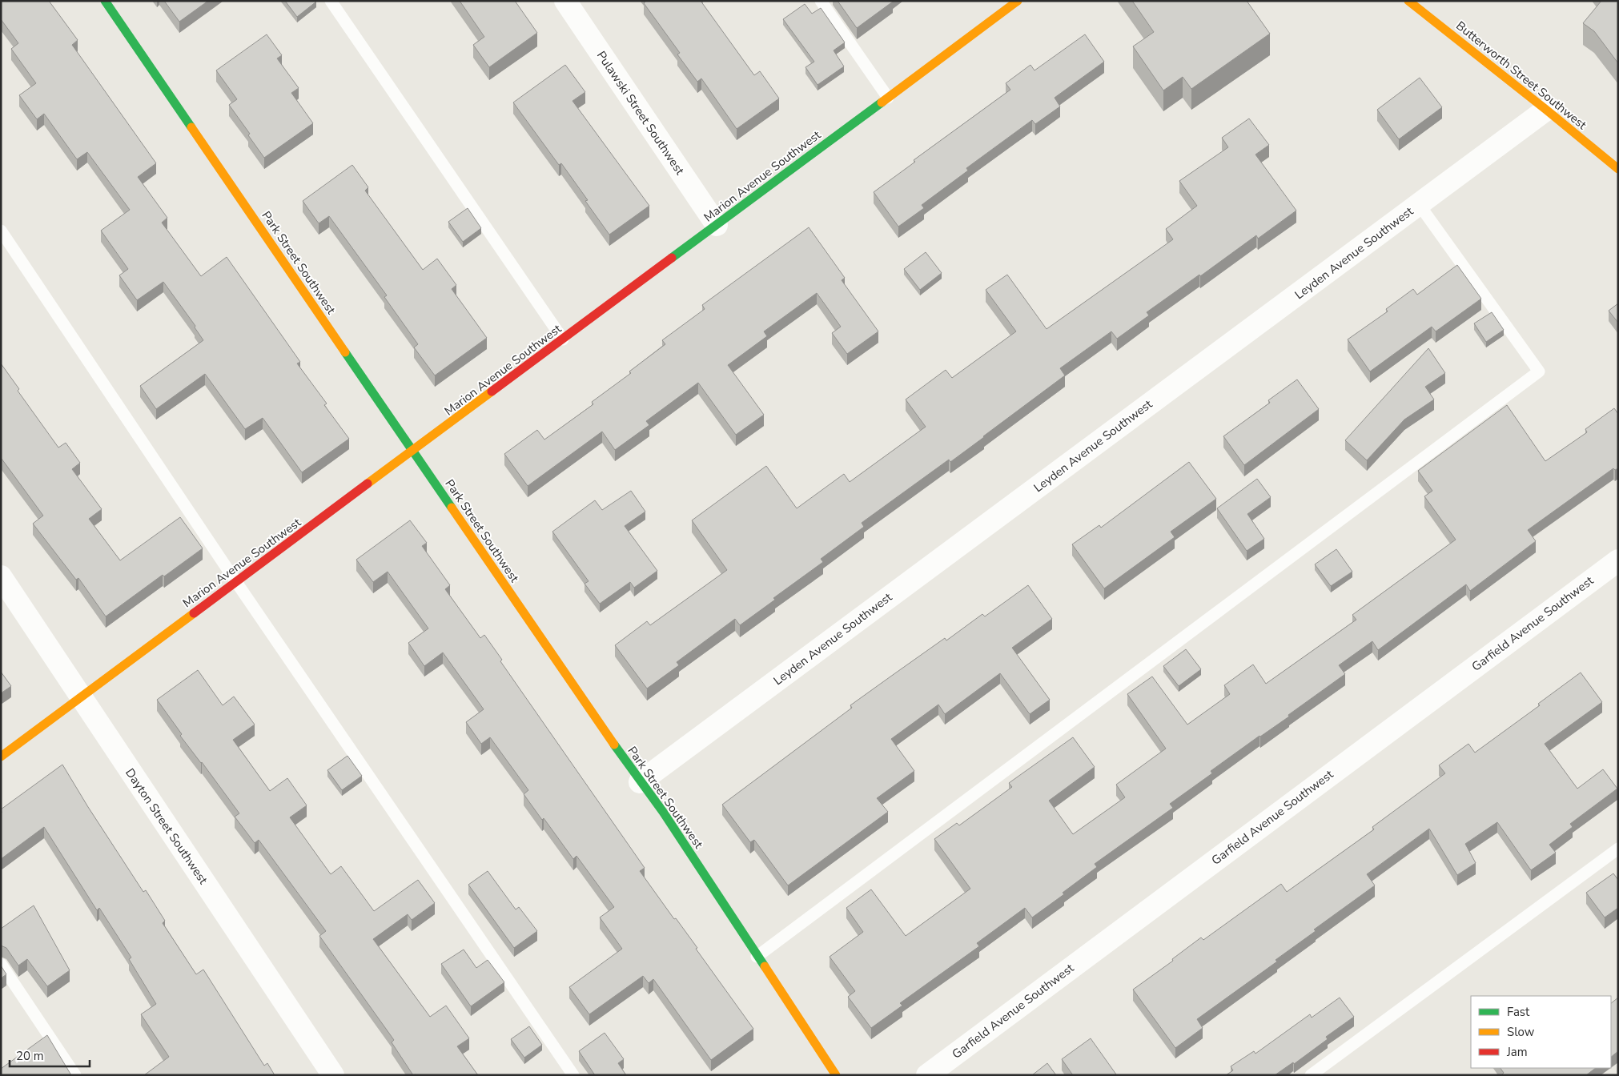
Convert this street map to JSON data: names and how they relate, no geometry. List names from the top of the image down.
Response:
{
  "streets": {
    "street": [
      "Butterworth Street Southwest",
      "Pulawski Street Southwest",
      "Marion Avenue Southwest",
      "Leyden Avenue Southwest",
      "Park Street Southwest",
      "Garfield Avenue Southwest",
      "Dayton Street Southwest"
    ]
  },
  "crossings": [
    ["Butterworth Street Southwest", "Leyden Avenue Southwest"],
    ["Pulawski Street Southwest", "Marion Avenue Southwest"],
    ["Marion Avenue Southwest", "Park Street Southwest"],
    ["Marion Avenue Southwest", "Dayton Street Southwest"],
    ["Leyden Avenue Southwest", "Park Street Southwest"]
  ],
  "legend": ["Fast", "Slow", "Jam"],
  "scale_bar": "20 m"
}
